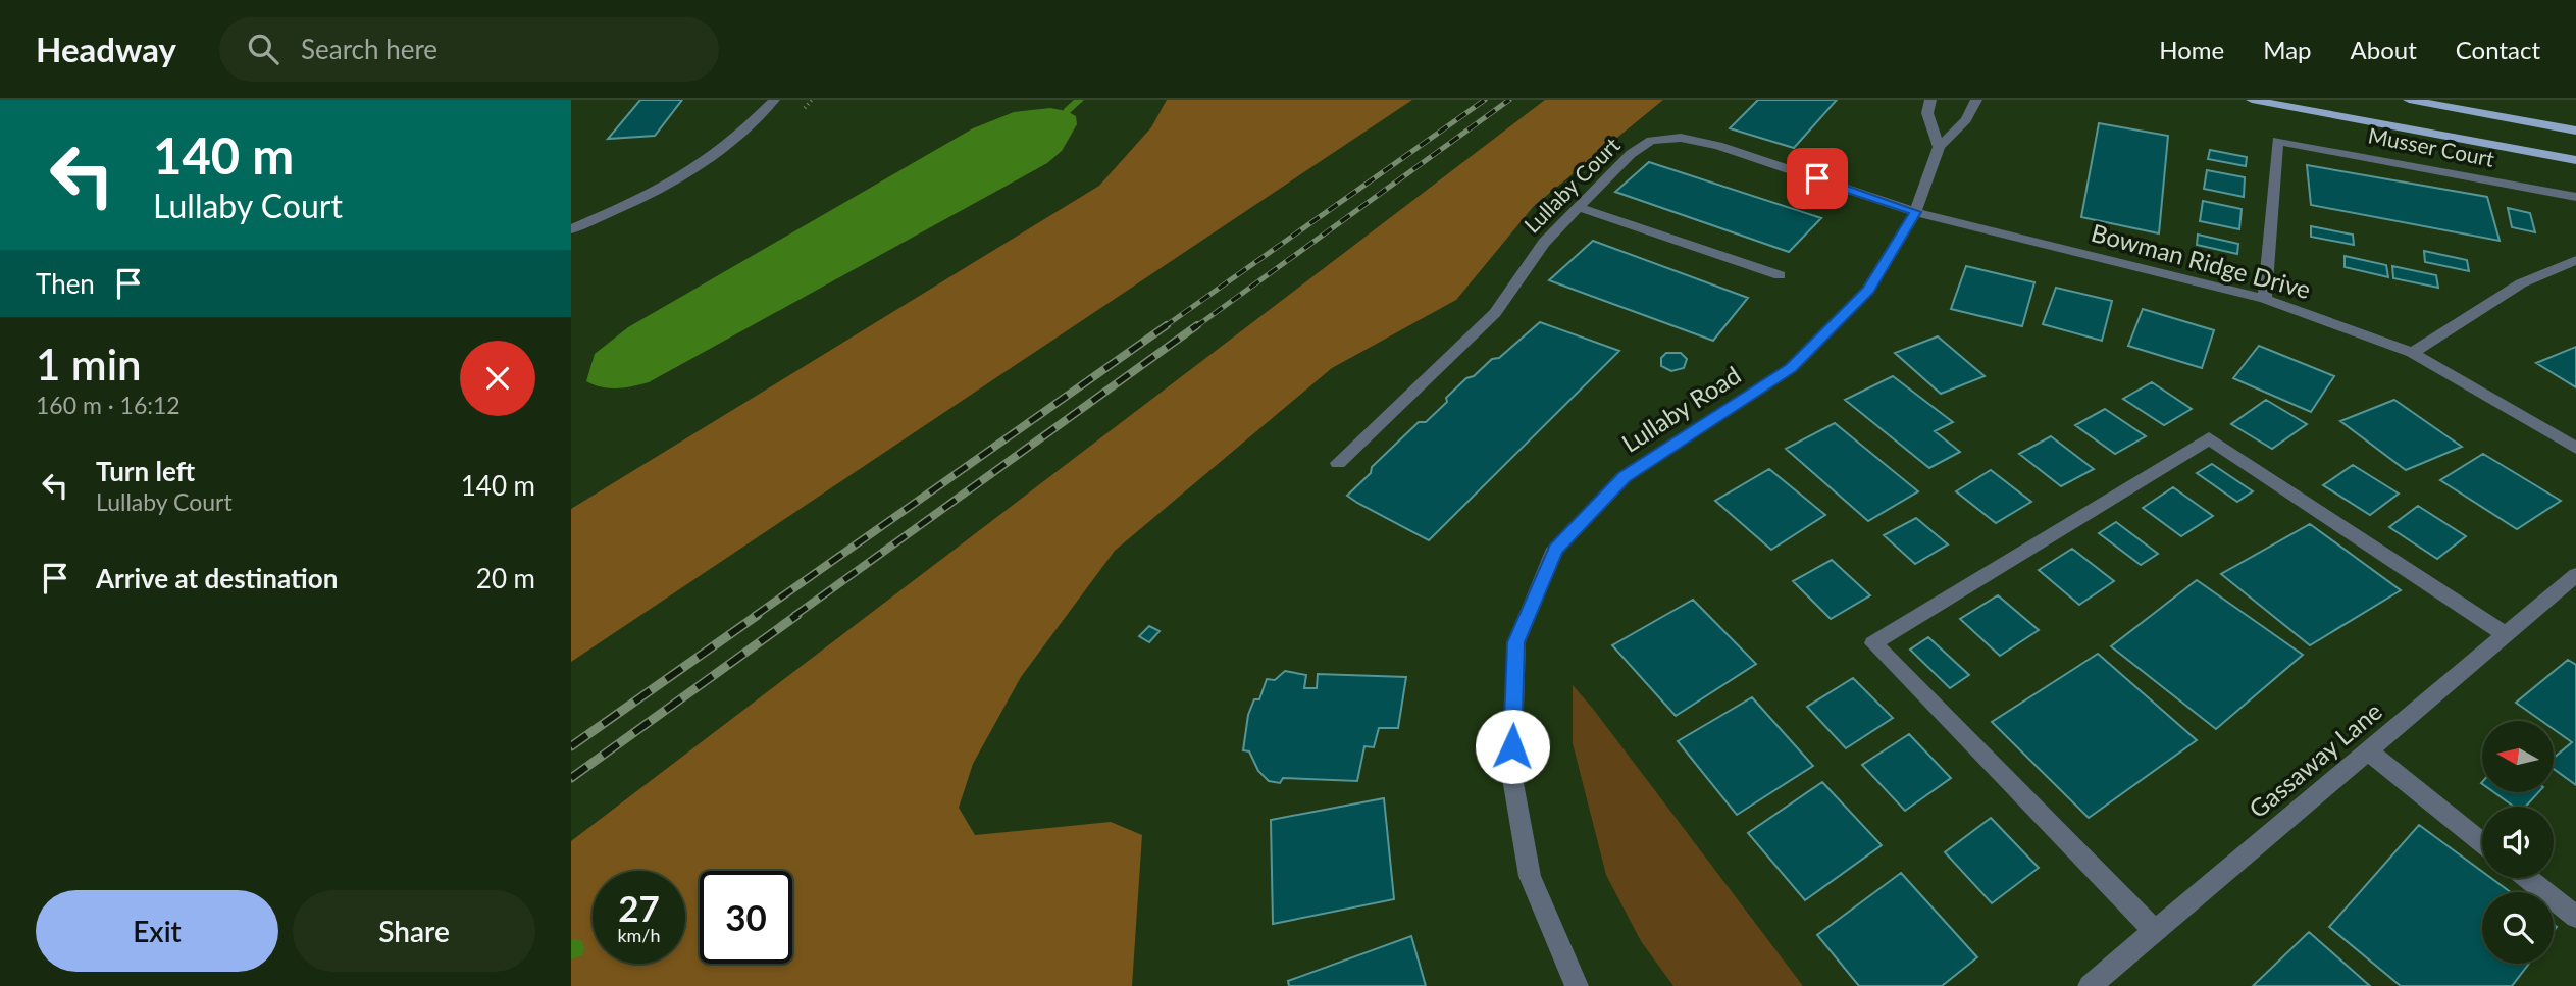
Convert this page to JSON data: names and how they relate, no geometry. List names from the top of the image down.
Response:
{
  "streets": {
    "street": [
      "Musser Court",
      "Lullaby Court",
      "Bowman Ridge Drive",
      "Lullaby Road",
      "Gassaway Lane"
    ]
  },
  "crossings": [
    ["Musser Court", "Bowman Ridge Drive"],
    ["Lullaby Court", "Bowman Ridge Drive"],
    ["Lullaby Court", "Lullaby Road"],
    ["Bowman Ridge Drive", "Lullaby Road"]
  ],
  "north": "left",
  "page": {
    "header": "Headway",
    "search": "Search here",
    "nav": [
      "Home",
      "Map",
      "About",
      "Contact"
    ],
    "turn": ["140 m", "Lullaby Court"],
    "then": "Then",
    "heading": ["1 min", "160 m · 16:12"],
    "list": [
      {
        "name": "Turn left",
        "note": "Lullaby Court",
        "value": "140 m"
      },
      {
        "name": "Arrive at destination",
        "value": "20 m"
      }
    ],
    "speed": "27 km/h",
    "limit": "30",
    "buttons": ["Exit", "Share"]
  }
}
